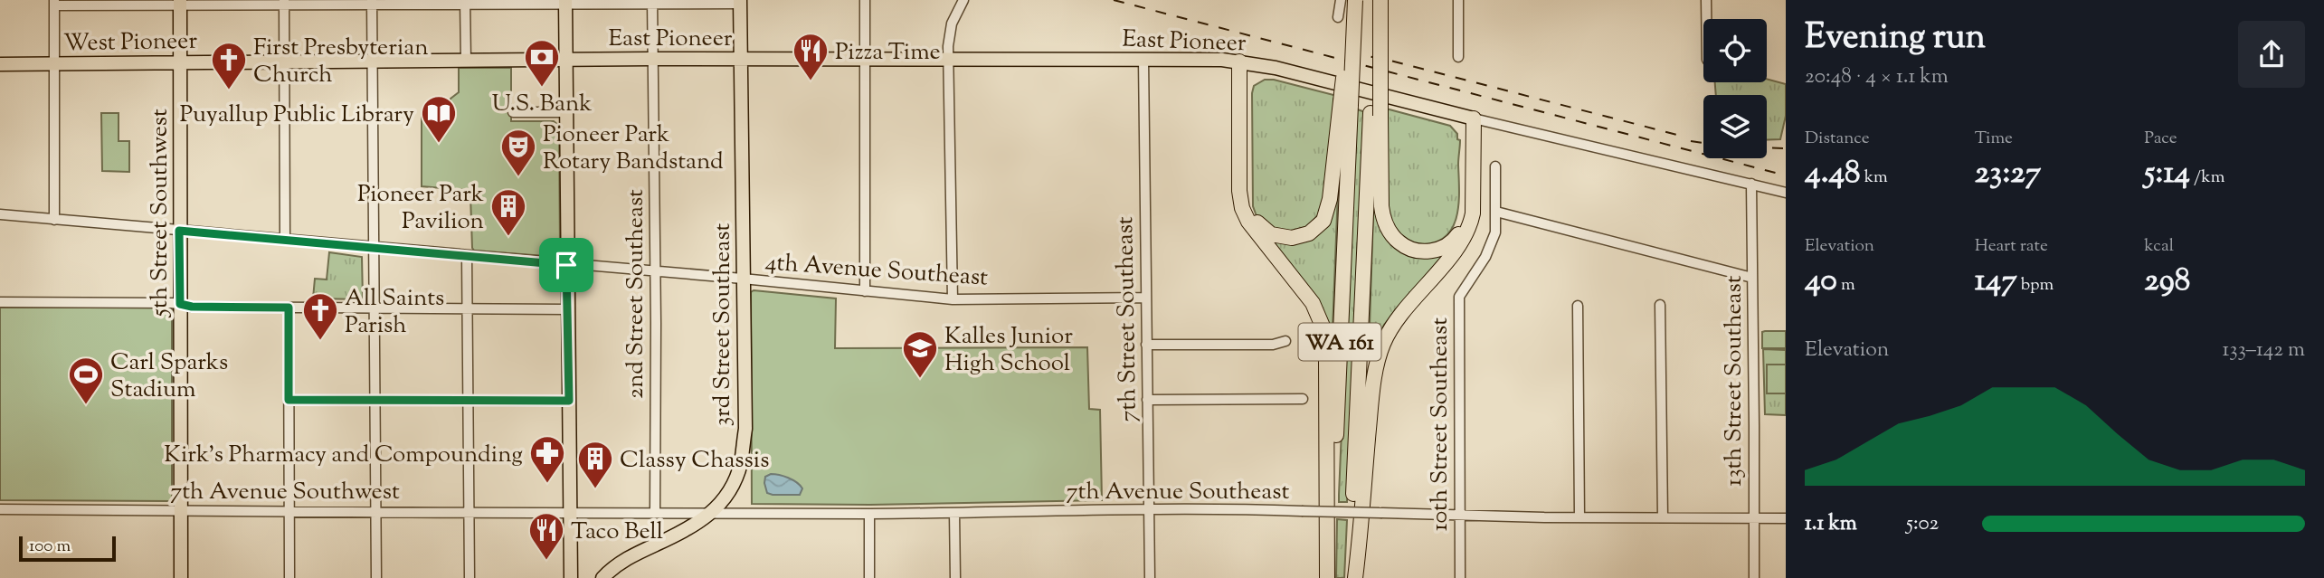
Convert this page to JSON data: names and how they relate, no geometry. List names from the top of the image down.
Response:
{
  "streets": {
    "highway": ["WA 161"],
    "main road": [
      "East Pioneer",
      "West Pioneer",
      "5th Street Southwest",
      "3rd Street Southeast"
    ],
    "street": [
      "4th Avenue Southeast",
      "2nd Street Southeast",
      "7th Street Southeast",
      "13th Street Southeast",
      "10th Street Southeast",
      "7th Avenue Southwest",
      "7th Avenue Southeast"
    ]
  },
  "crossings": [
    ["East Pioneer", "West Pioneer"],
    ["East Pioneer", "2nd Street Southeast"],
    ["East Pioneer", "7th Street Southeast"],
    ["East Pioneer", "3rd Street Southeast"],
    ["East Pioneer", "13th Street Southeast"],
    ["West Pioneer", "5th Street Southwest"],
    ["5th Street Southwest", "4th Avenue Southeast"],
    ["5th Street Southwest", "7th Avenue Southwest"],
    ["4th Avenue Southeast", "2nd Street Southeast"],
    ["4th Avenue Southeast", "7th Street Southeast"],
    ["4th Avenue Southeast", "3rd Street Southeast"],
    ["2nd Street Southeast", "7th Avenue Southeast"],
    ["7th Street Southeast", "7th Avenue Southeast"],
    ["3rd Street Southeast", "7th Avenue Southeast"],
    ["13th Street Southeast", "7th Avenue Southeast"],
    ["10th Street Southeast", "7th Avenue Southeast"],
    ["7th Avenue Southwest", "7th Avenue Southeast"]
  ],
  "places": {
    "restaurant": ["Pizza Time", "Taco Bell"],
    "bank": ["U.S. Bank"],
    "church": ["First Presbyterian Church", "All Saints Parish"],
    "library": ["Puyallup Public Library"],
    "theatre": ["Pioneer Park Rotary Bandstand"],
    "building": ["Pioneer Park Pavilion", "Classy Chassis"],
    "school or university": ["Kalles Junior High School"],
    "sports": ["Carl Sparks Stadium"],
    "pharmacy": ["Kirk's Pharmacy and Compounding"]
  },
  "scale_bar": "100 m",
  "page": {
    "heading": ["Evening run", "20:48 · 4 × 1.1 km"],
    "stats": [
      ["Distance", "4.48 km"],
      ["Time", "23:27"],
      ["Pace", "5:14 /km"],
      ["Elevation", "40 m"],
      ["Heart rate", "147 bpm"],
      ["kcal", "298"]
    ],
    "chart": ["Elevation", "133–142 m"],
    "list": [
      {
        "name": "1.1 km",
        "note": "5:02"
      }
    ],
    "scale": "100 m"
  }
}
